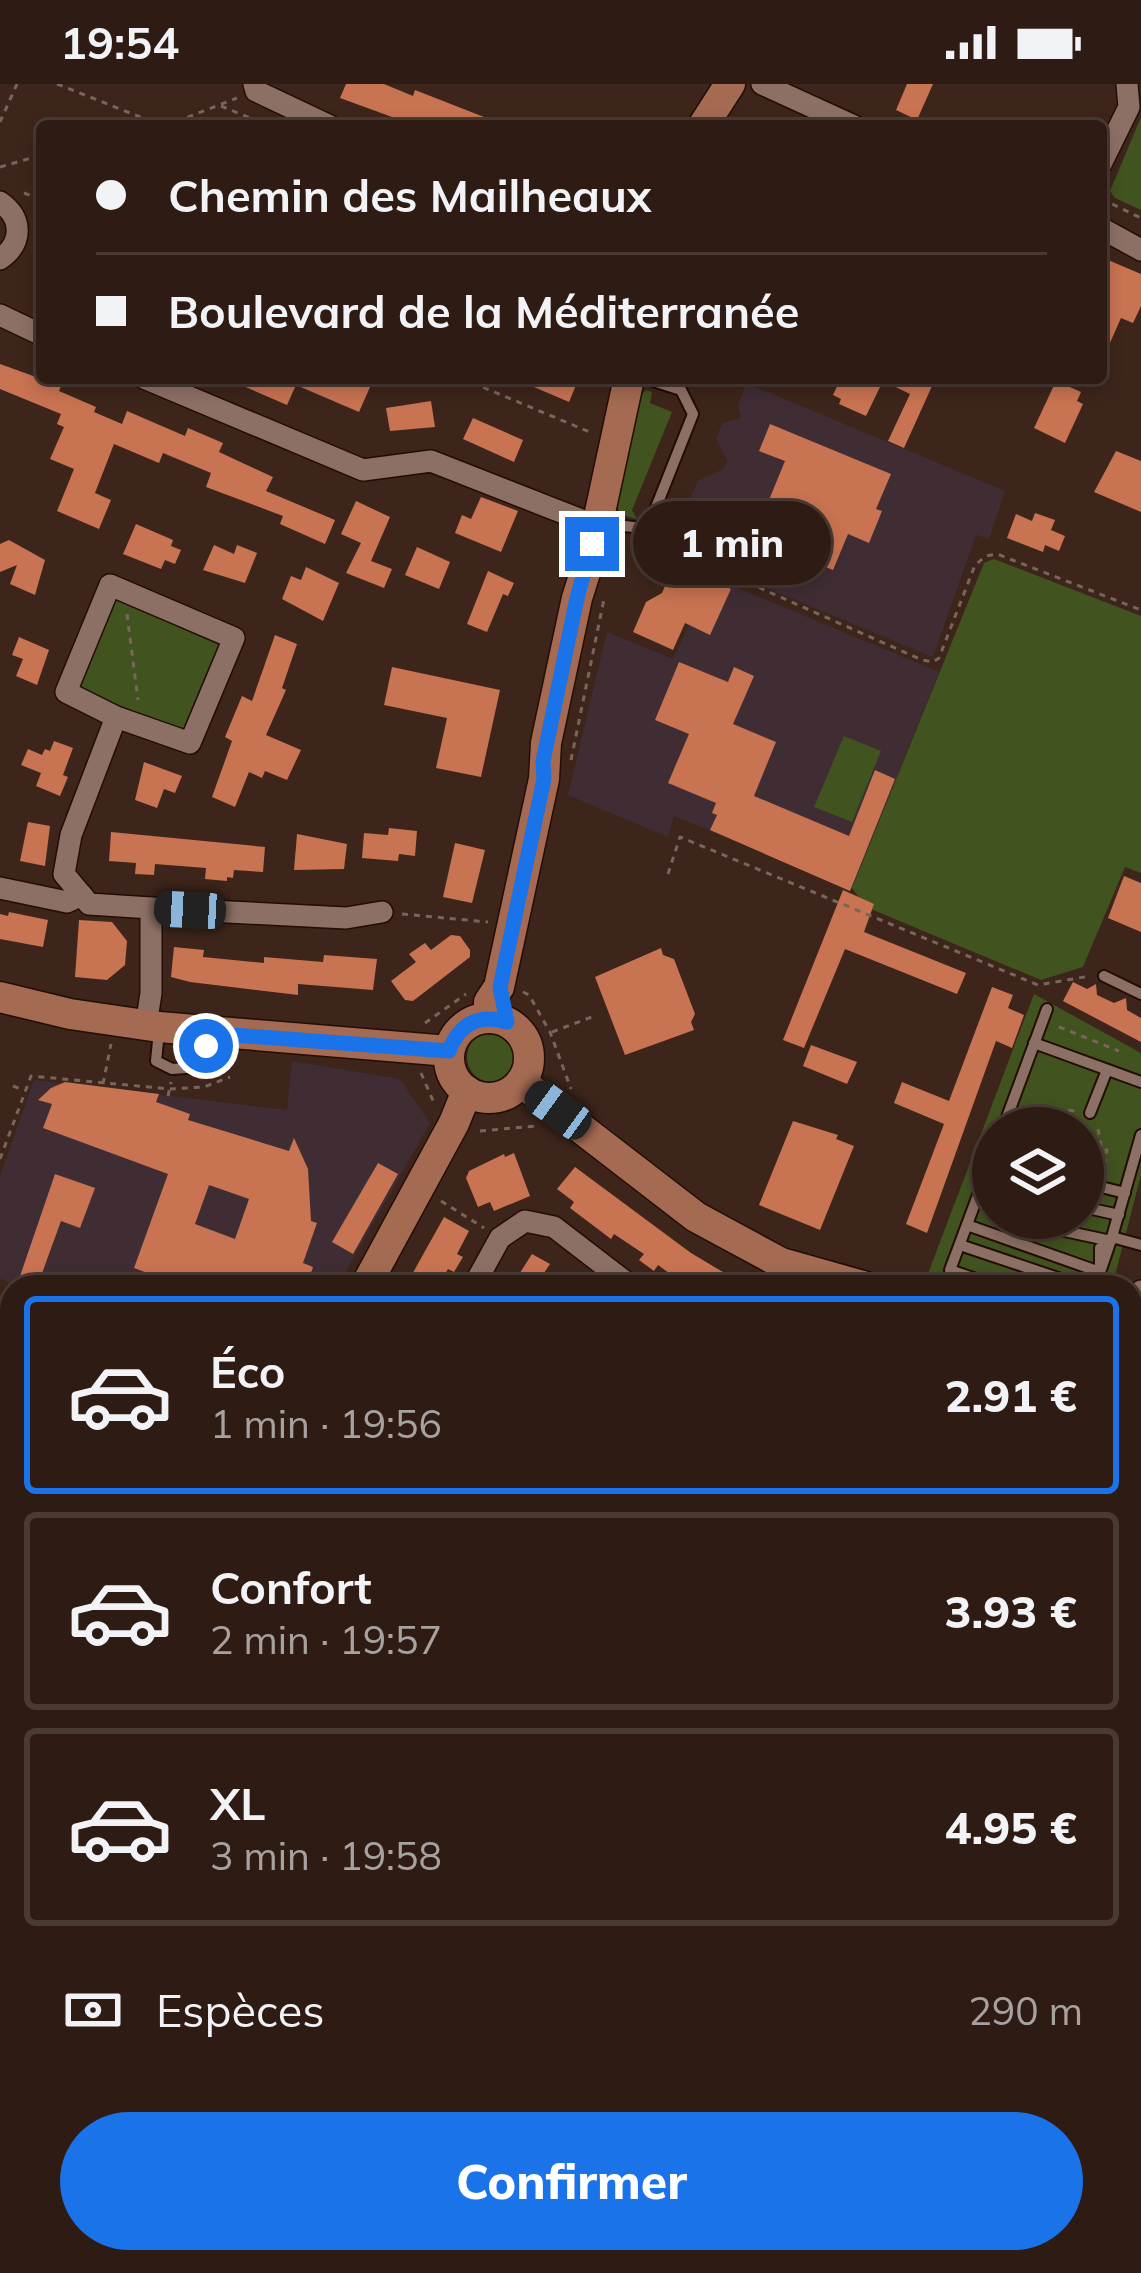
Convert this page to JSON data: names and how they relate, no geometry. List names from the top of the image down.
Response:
{
  "page": {
    "status": "19:54",
    "banner": ["Chemin des Mailheaux", "Boulevard de la Méditerranée"],
    "bubble": "1 min",
    "list": [
      {
        "name": "Éco",
        "note": "1 min · 19:56",
        "value": "2.91 €"
      },
      {
        "name": "Confort",
        "note": "2 min · 19:57",
        "value": "3.93 €"
      },
      {
        "name": "XL",
        "note": "3 min · 19:58",
        "value": "4.95 €"
      }
    ],
    "pay": ["Espèces", "290 m"],
    "buttons": "Confirmer"
  }
}
